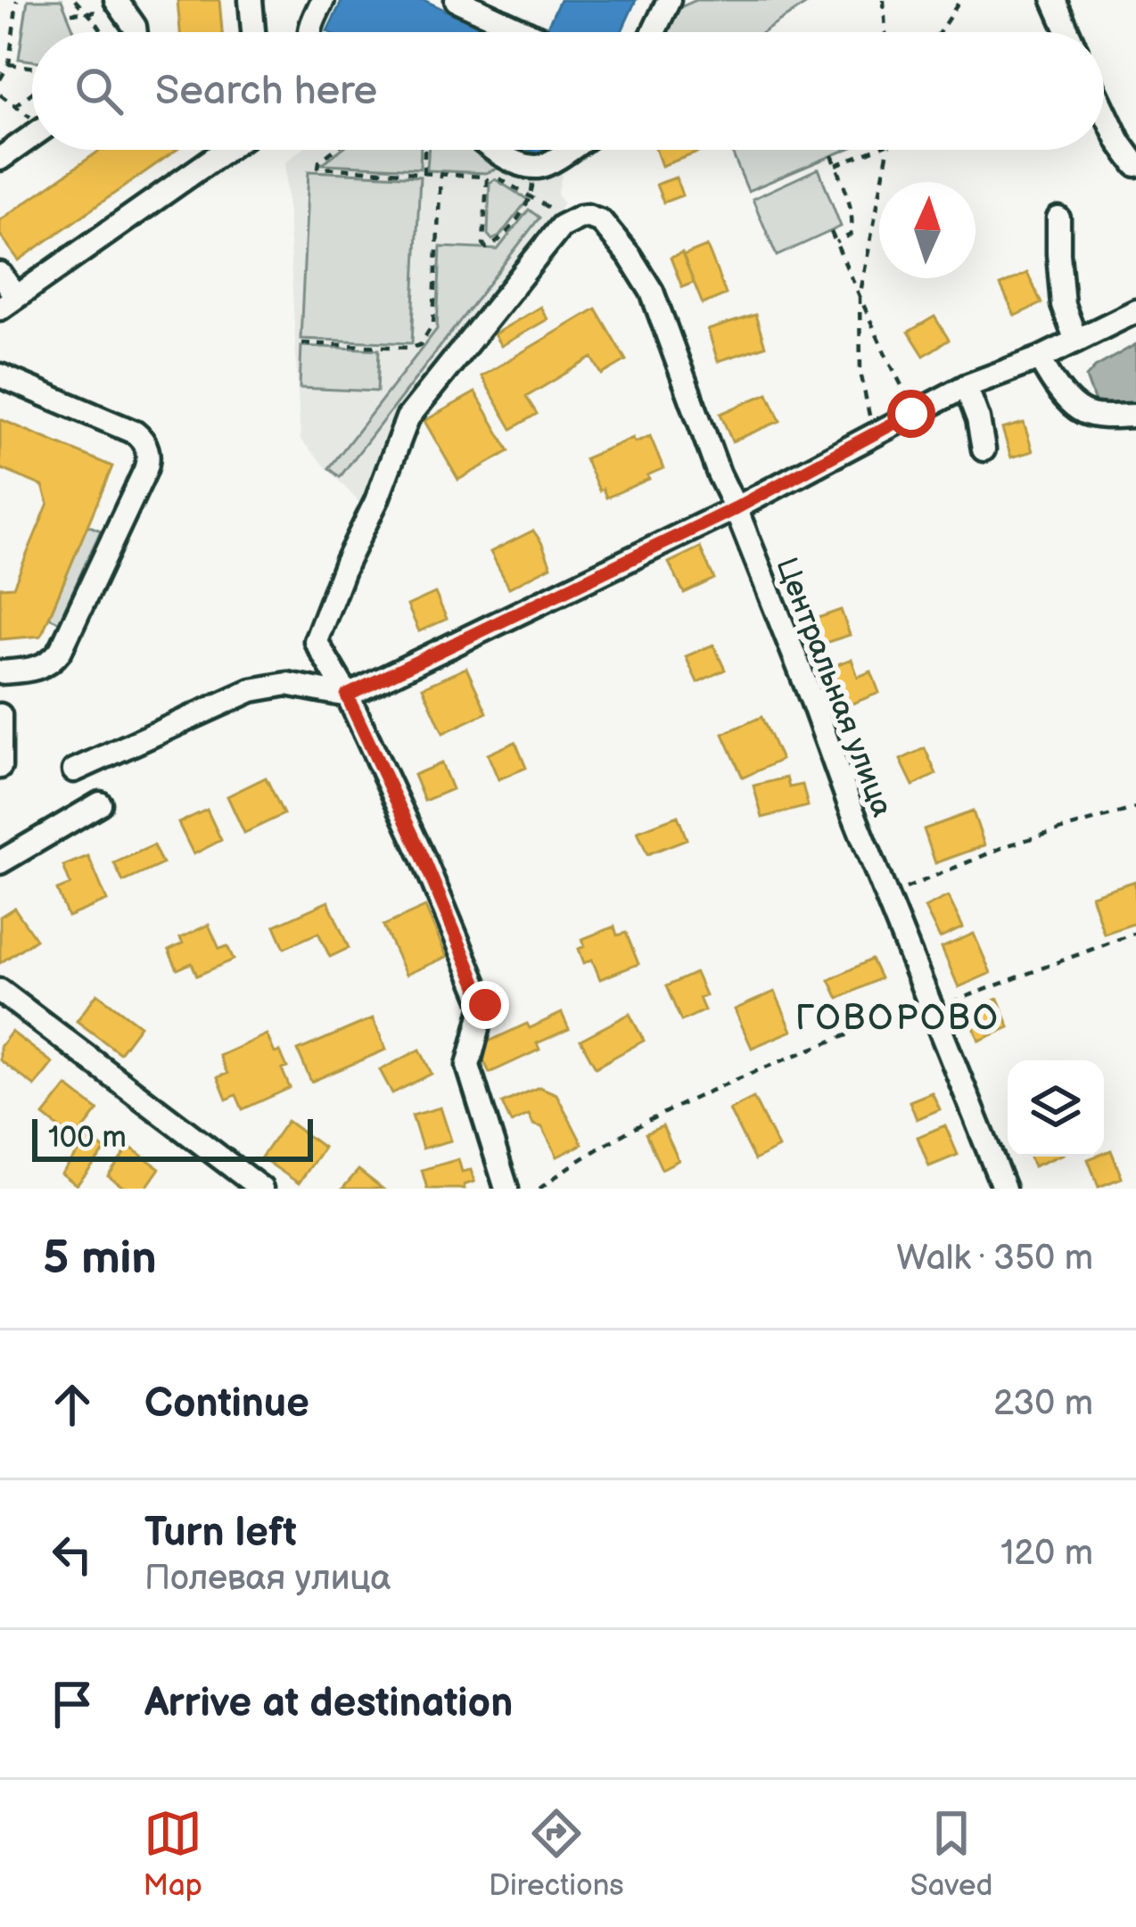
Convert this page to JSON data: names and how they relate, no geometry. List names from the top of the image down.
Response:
{
  "streets": {
    "street": ["Центральная улица"]
  },
  "districts": ["ГОВОРОВО"],
  "scale_bar": "100 m",
  "north": "top",
  "page": {
    "search": "Search here",
    "scale": "100 m",
    "heading": ["5 min", "Walk · 350 m"],
    "list": [
      ["Continue", "230 m"],
      ["Turn left", "Полевая улица", "120 m"],
      "Arrive at destination"
    ],
    "nav": ["Map", "Directions", "Saved"]
  }
}
